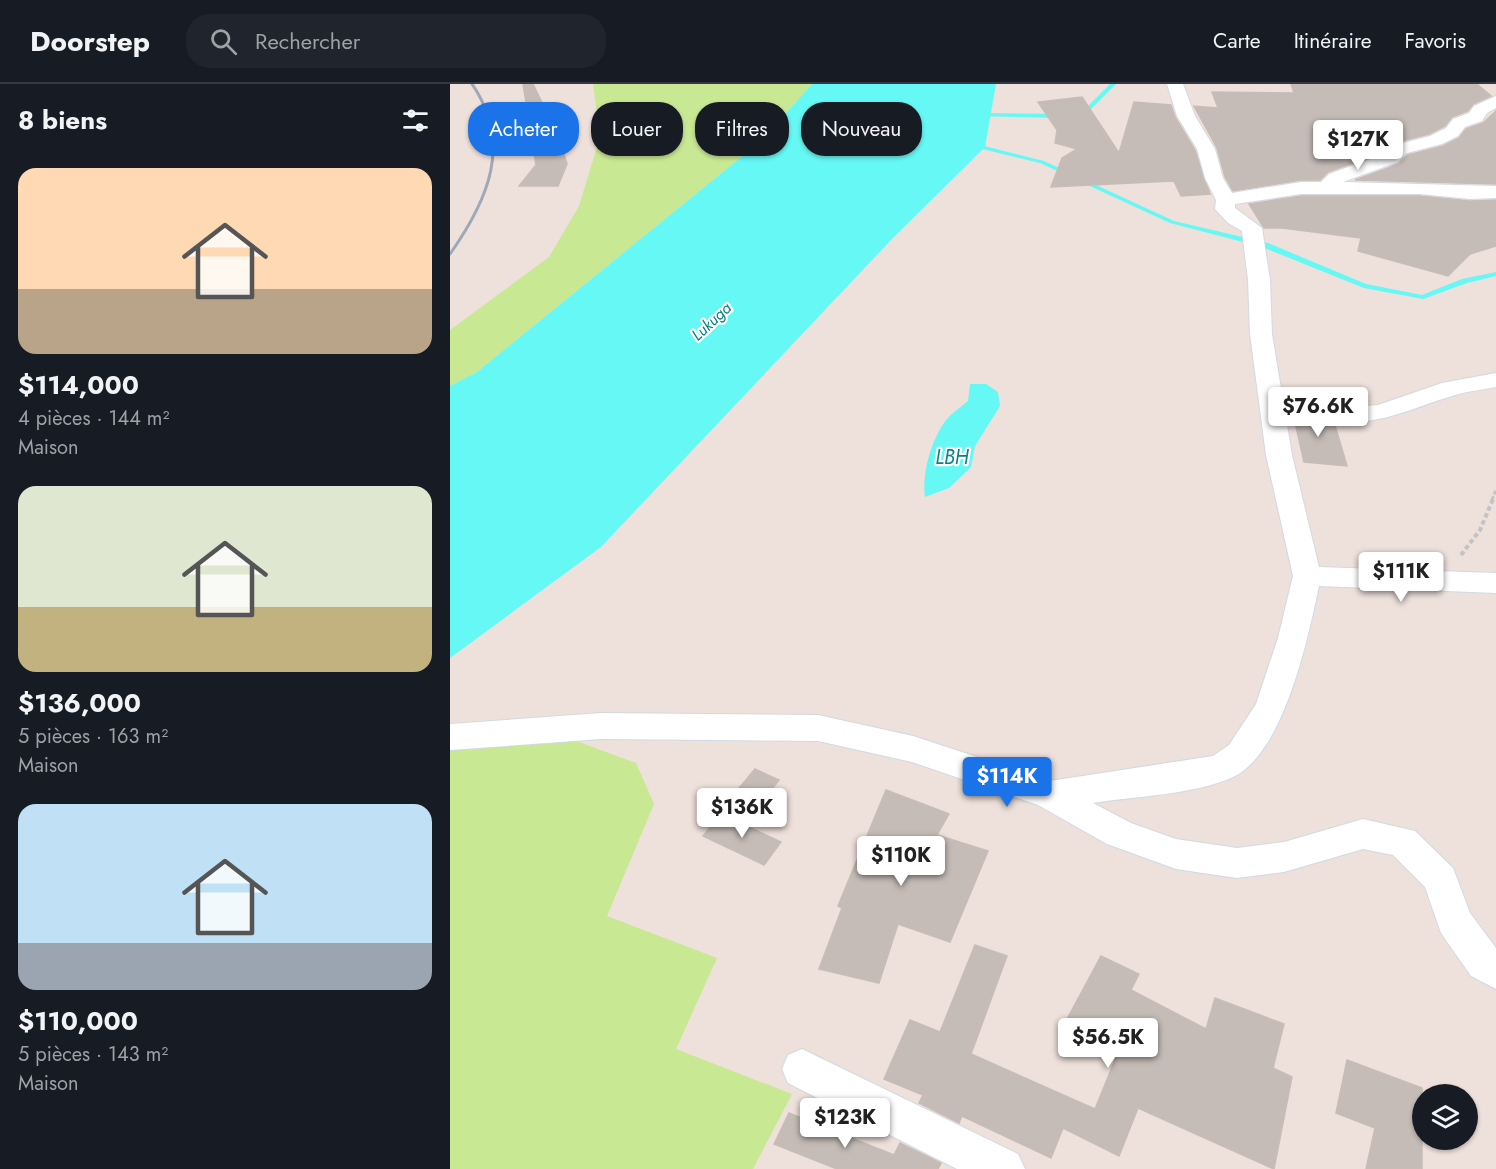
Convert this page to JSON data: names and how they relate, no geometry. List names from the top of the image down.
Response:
{
  "water": ["Lukuga", "LBH"],
  "page": {
    "header": "Doorstep",
    "search": "Rechercher",
    "nav": ["Carte", "Itinéraire", "Favoris"],
    "heading": "8 biens",
    "chip": [
      "Acheter",
      "Louer",
      "Filtres",
      "Nouveau"
    ],
    "price": [
      "$127K",
      "$76.6K",
      "$111K",
      "$114K",
      "$136K",
      "$110K",
      "$56.5K",
      "$123K"
    ],
    "list": [
      {
        "name": "$114,000",
        "note": "4 pièces · 144 m² · Maison"
      },
      {
        "name": "$136,000",
        "note": "5 pièces · 163 m² · Maison"
      },
      {
        "name": "$110,000",
        "note": "5 pièces · 143 m² · Maison"
      }
    ]
  }
}
